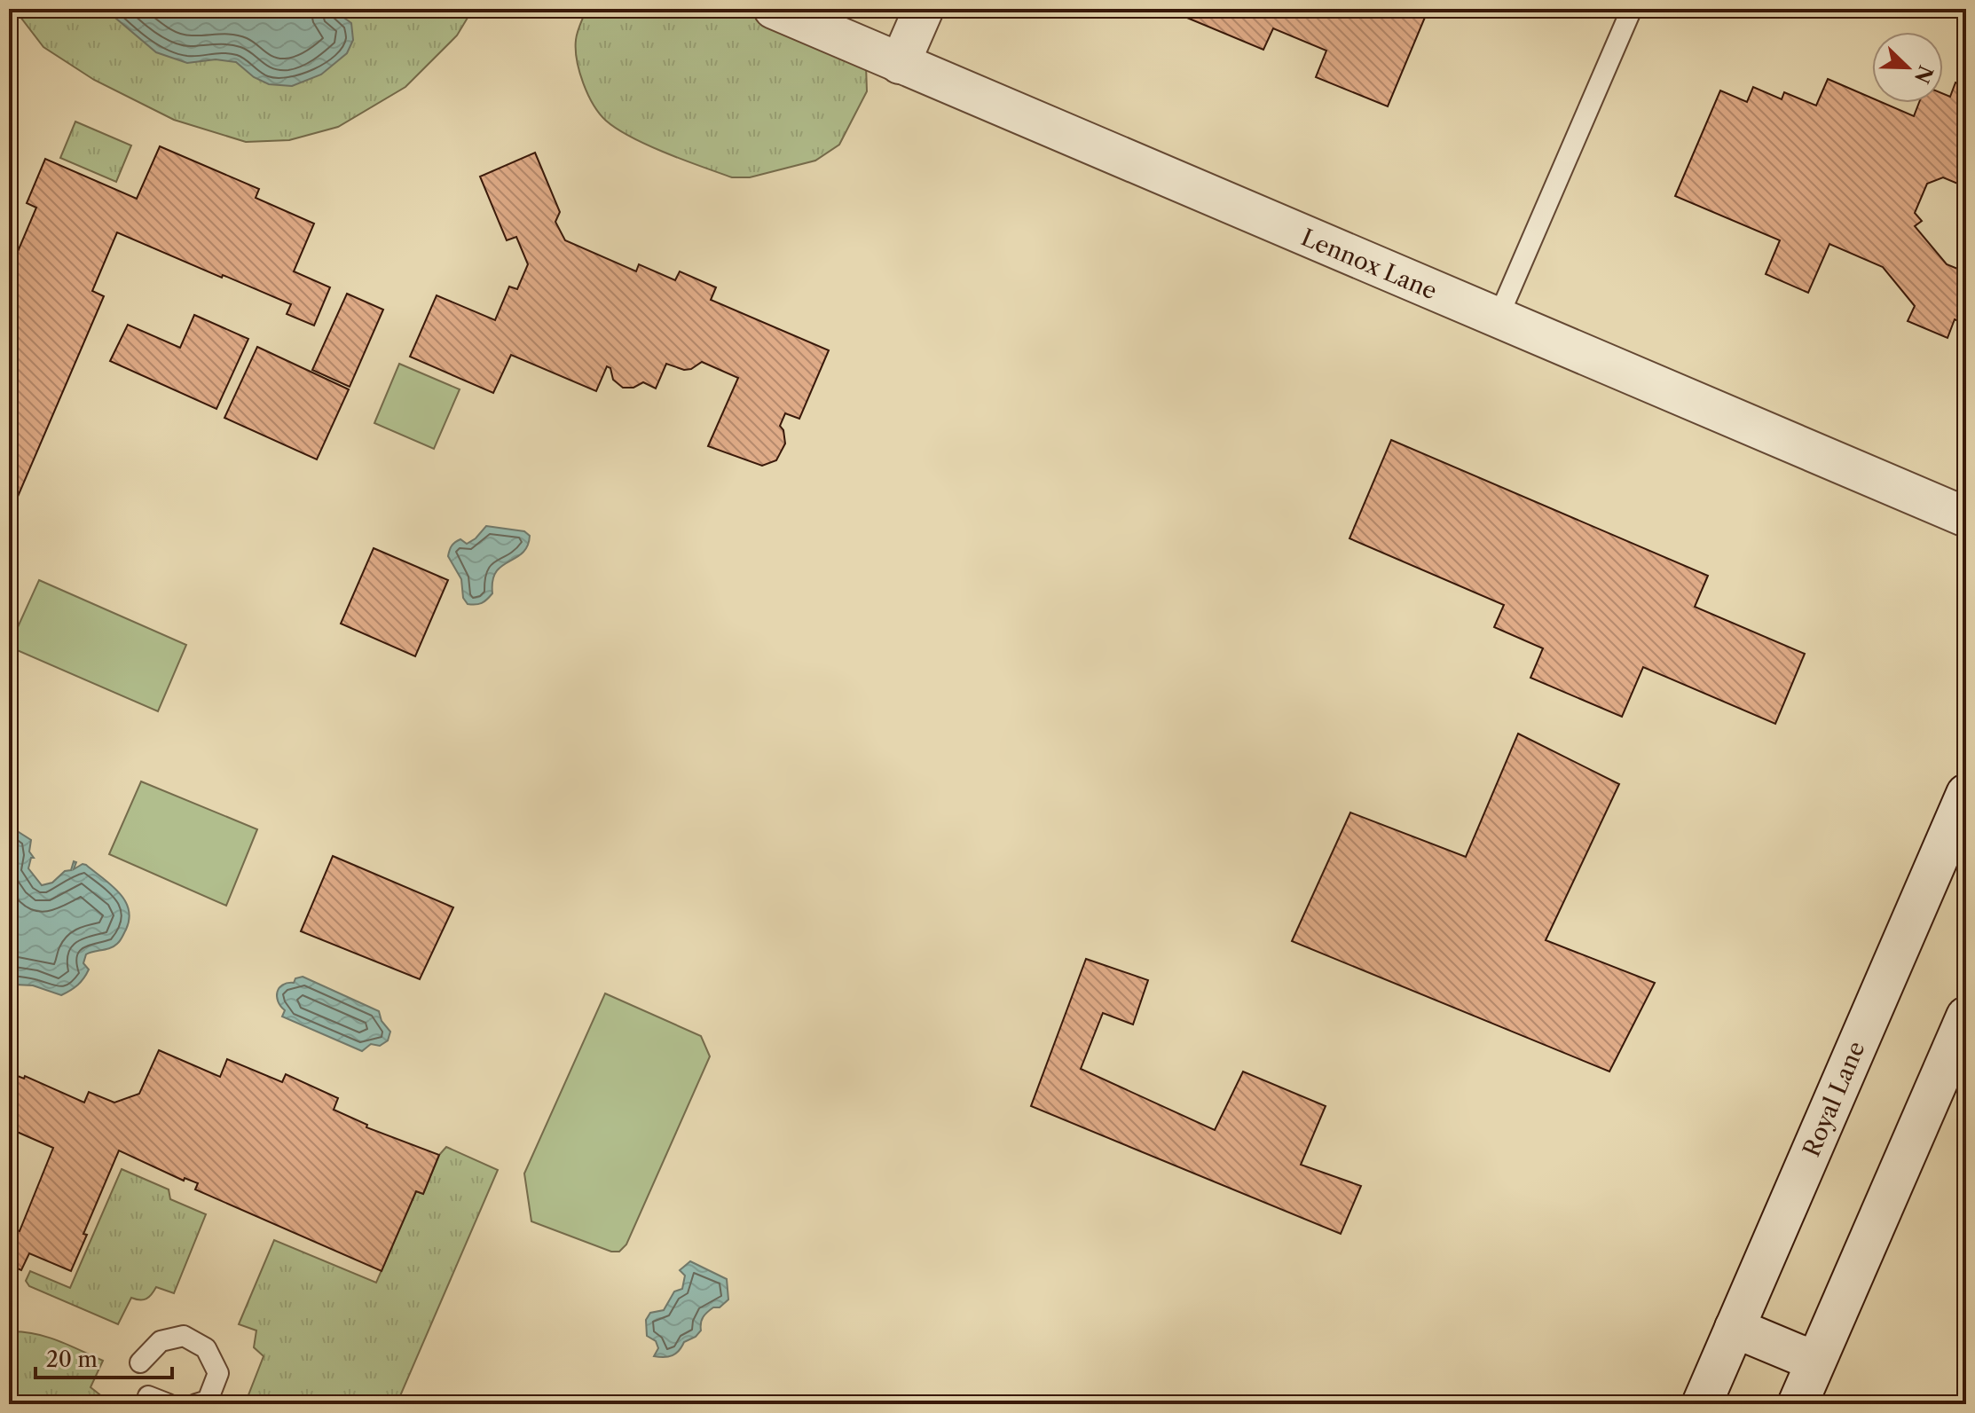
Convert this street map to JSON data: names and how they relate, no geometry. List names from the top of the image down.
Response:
{
  "streets": {
    "street": ["Lennox Lane", "Royal Lane"]
  },
  "scale_bar": "20 m",
  "north": "bottom right"
}
